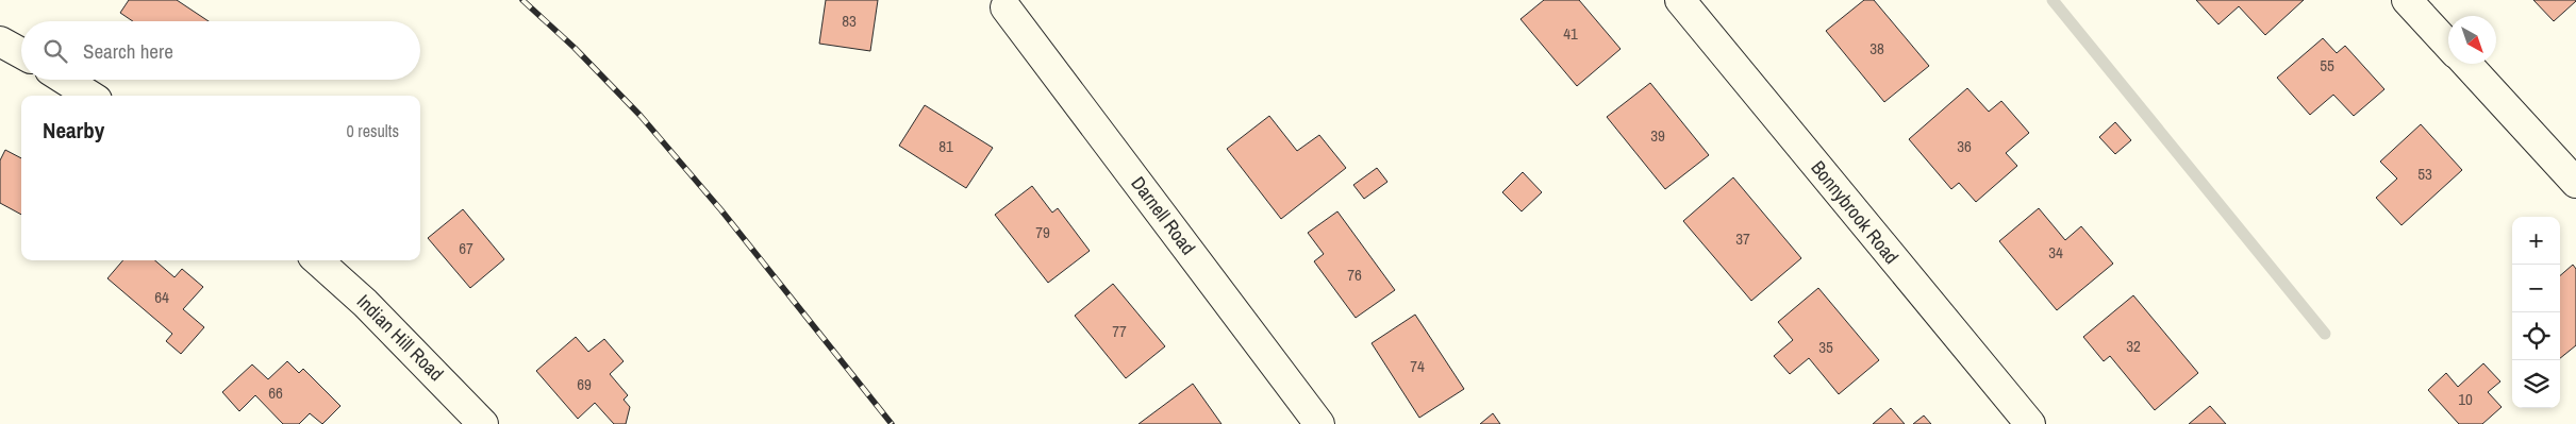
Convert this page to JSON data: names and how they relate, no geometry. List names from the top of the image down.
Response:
{
  "streets": {
    "street": ["Bonnybrook Road", "Darnell Road", "Indian Hill Road"]
  },
  "house_numbers": [
    "83",
    "41",
    "38",
    "55",
    "39",
    "81",
    "36",
    "53",
    "79",
    "37",
    "67",
    "34",
    "76",
    "64",
    "77",
    "32",
    "35",
    "74",
    "69",
    "66",
    "10"
  ],
  "north": "bottom right",
  "page": {
    "search": "Search here",
    "heading": ["Nearby", "0 results"],
    "map_buttons": ["+", "−"]
  }
}
